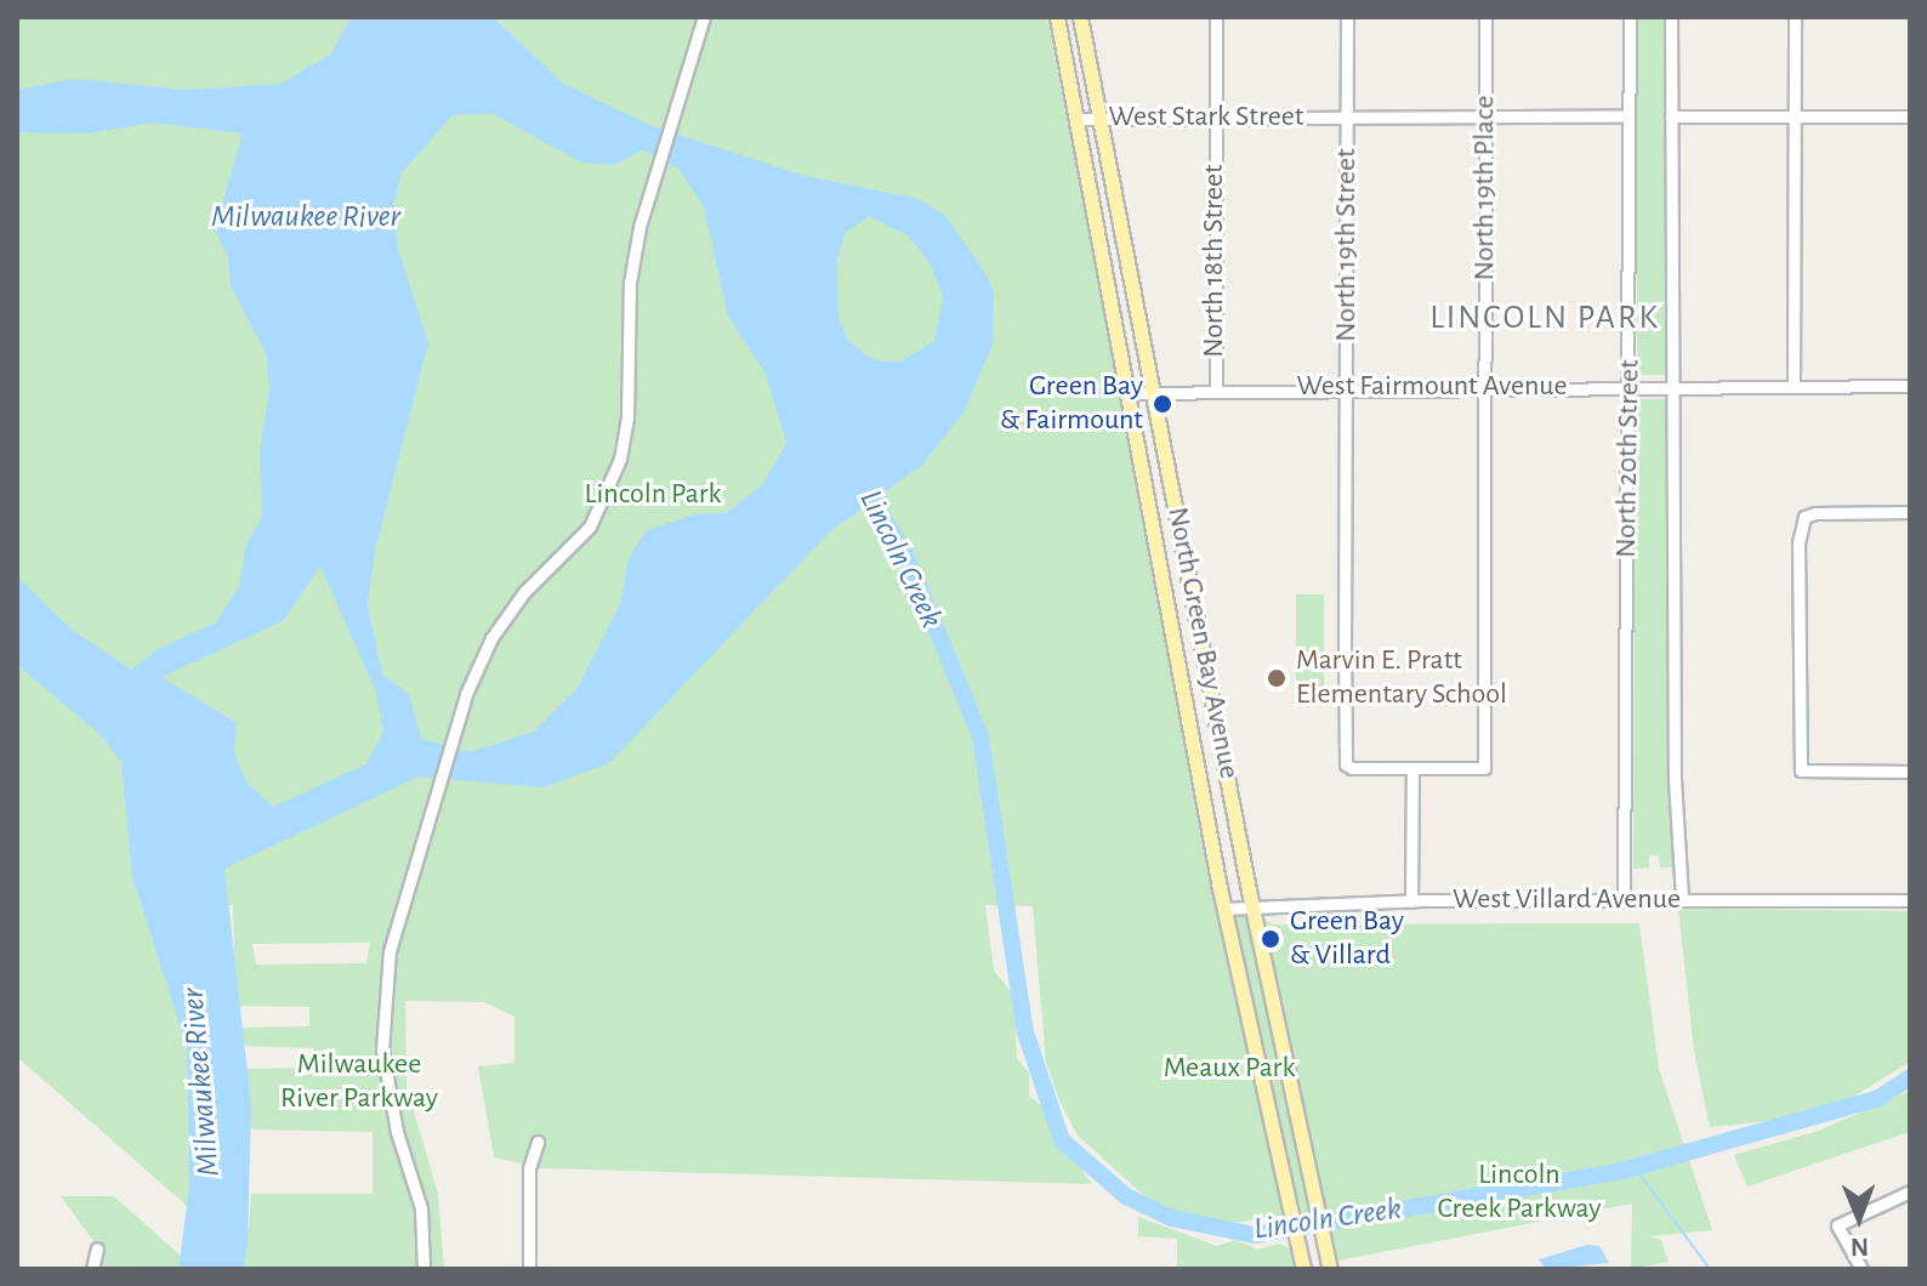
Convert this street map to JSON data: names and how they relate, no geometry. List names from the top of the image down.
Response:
{
  "streets": {
    "main road": ["North Green Bay Avenue"],
    "street": [
      "West Stark Street",
      "North 19th Place",
      "North 19th Street",
      "North 18th Street",
      "West Fairmount Avenue",
      "North 20th Street",
      "West Villard Avenue"
    ]
  },
  "crossings": [
    ["West Stark Street", "North 19th Place"],
    ["West Stark Street", "North 19th Street"],
    ["West Stark Street", "North 18th Street"],
    ["West Stark Street", "North 20th Street"],
    ["West Stark Street", "North Green Bay Avenue"],
    ["North 19th Place", "North 19th Street"],
    ["North 19th Place", "West Fairmount Avenue"],
    ["North 19th Street", "West Fairmount Avenue"],
    ["North 18th Street", "West Fairmount Avenue"],
    ["West Fairmount Avenue", "North 20th Street"],
    ["West Fairmount Avenue", "North Green Bay Avenue"],
    ["North 20th Street", "West Villard Avenue"],
    ["North Green Bay Avenue", "West Villard Avenue"]
  ],
  "districts": ["LINCOLN PARK"],
  "water": ["Milwaukee River", "Lincoln Creek"],
  "parks": [
    "Lincoln Park",
    "Milwaukee River Parkway",
    "Meaux Park",
    "Lincoln Creek Parkway"
  ],
  "places": ["Green Bay & Fairmount", "Marvin E. Pratt Elementary School", "Green Bay & Villard"],
  "north": "bottom"
}
